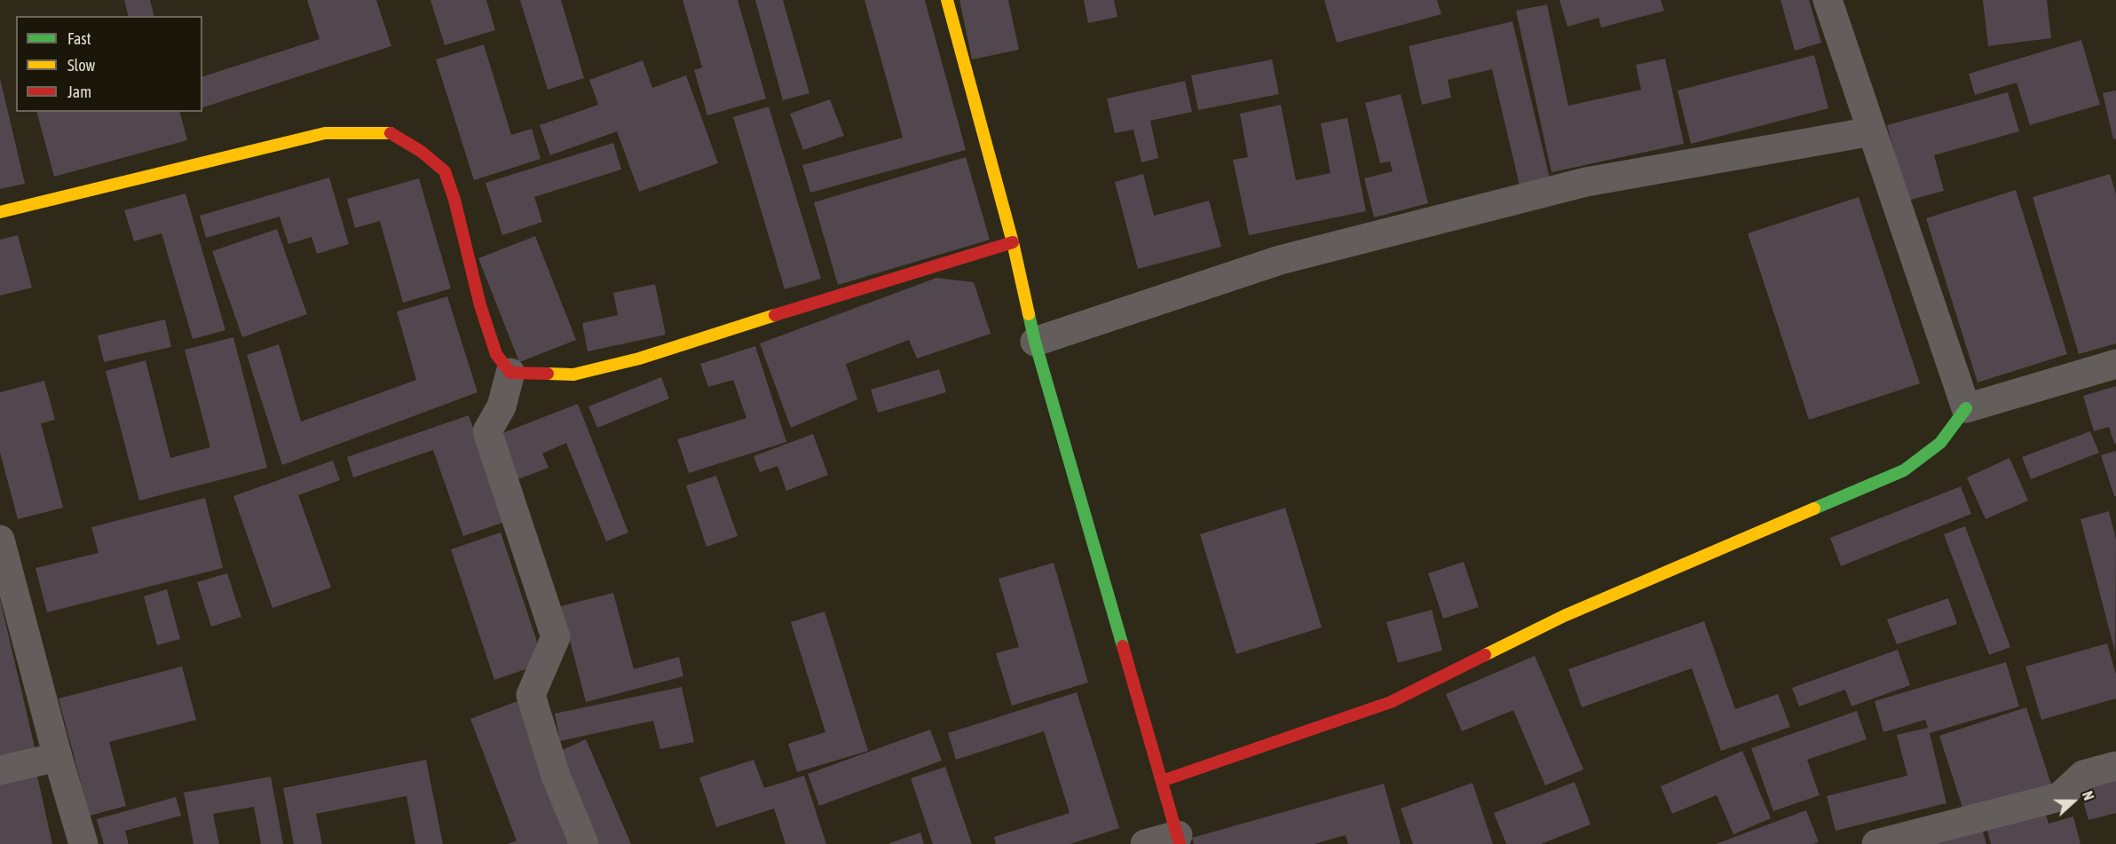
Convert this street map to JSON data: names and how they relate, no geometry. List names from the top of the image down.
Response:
{
  "legend": ["Fast", "Slow", "Jam"],
  "north": "right"
}
